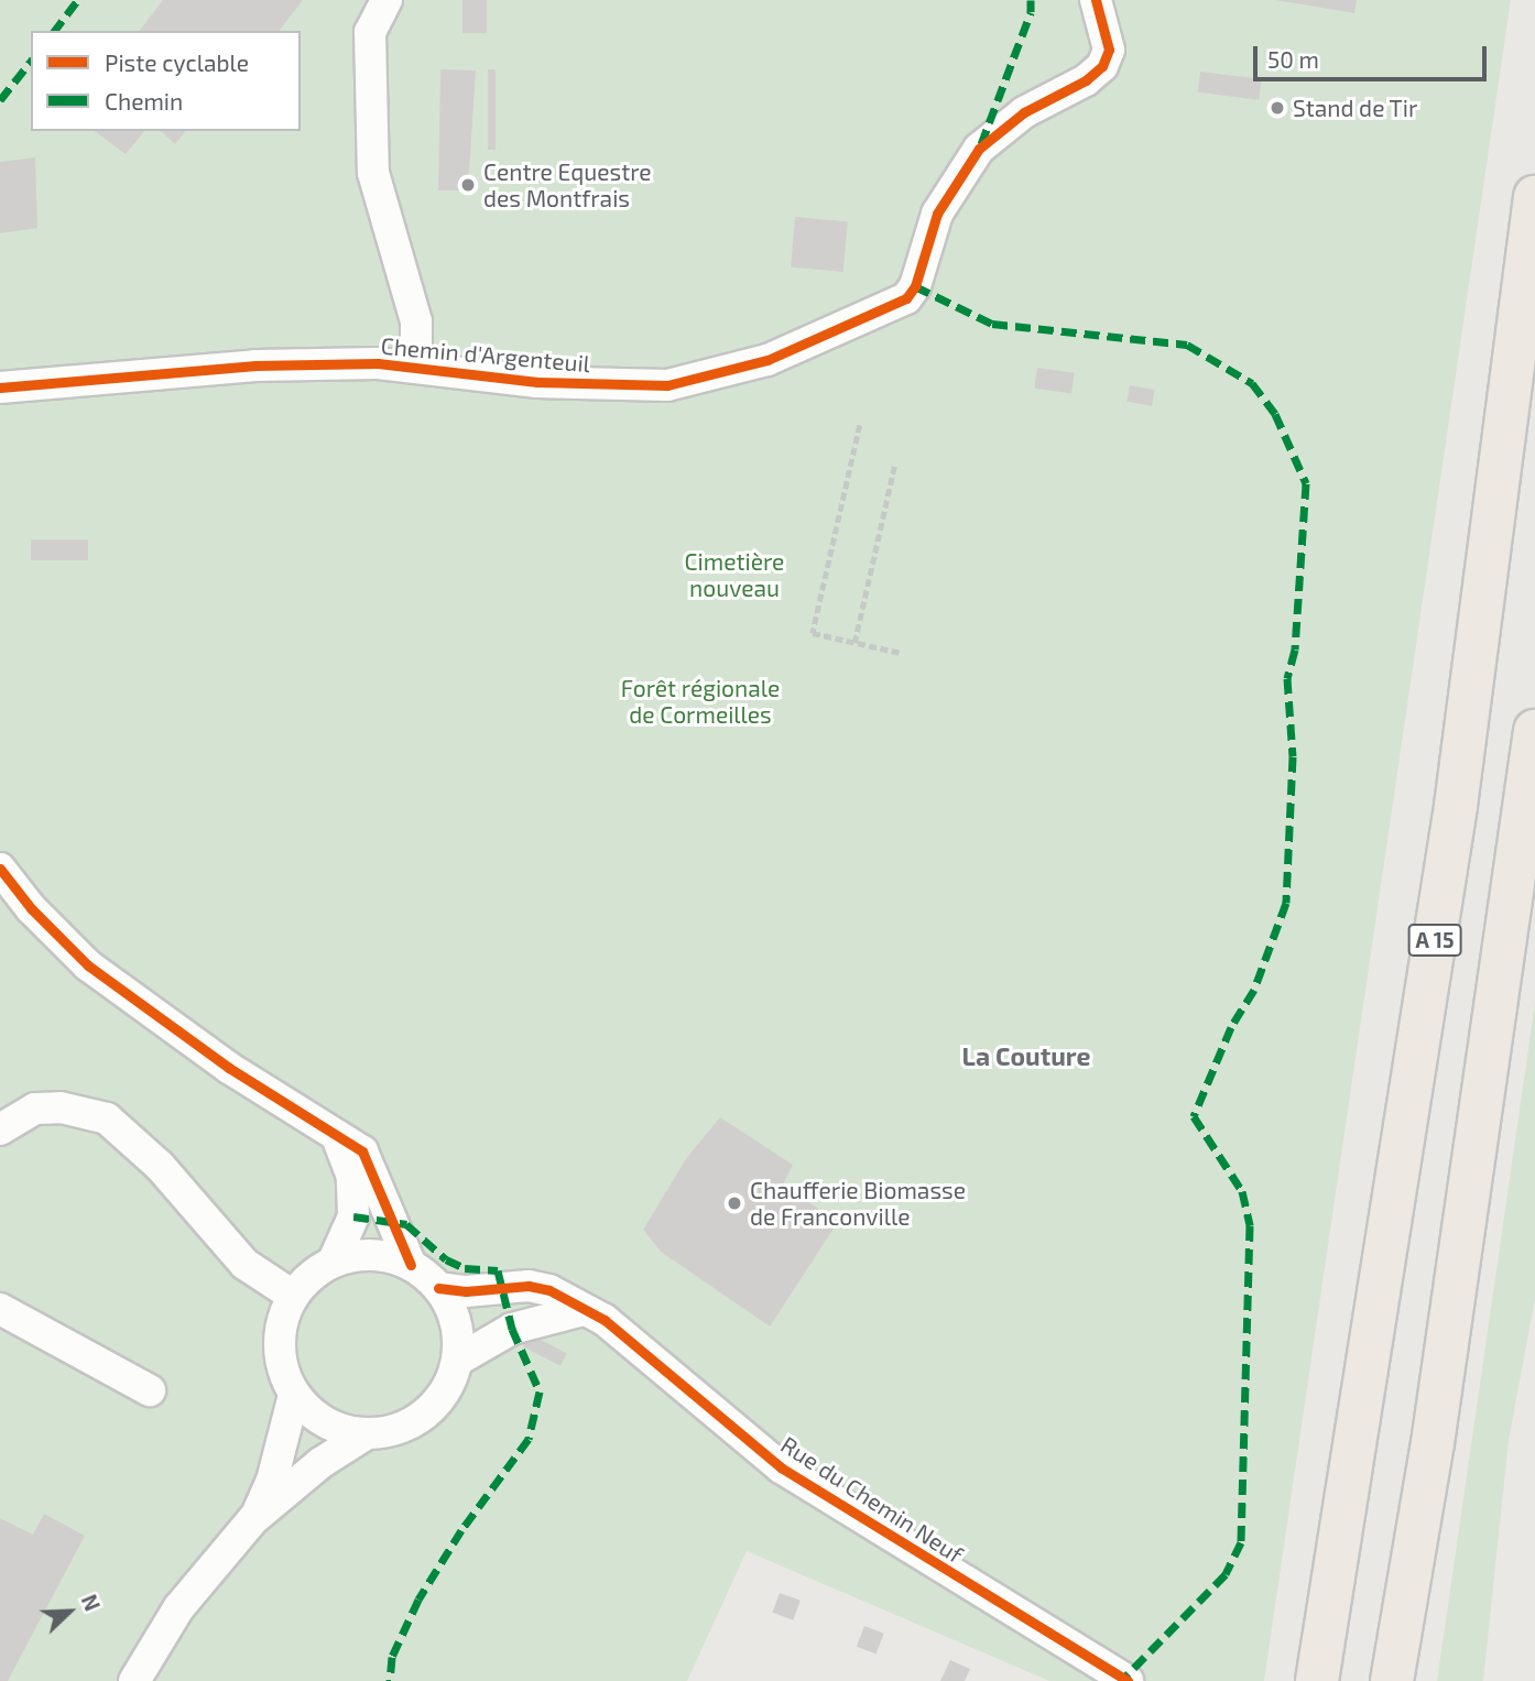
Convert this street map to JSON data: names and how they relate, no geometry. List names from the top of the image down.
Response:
{
  "streets": {
    "highway": ["A 15"],
    "street": ["Chemin d'Argenteuil", "Rue du Chemin Neuf"]
  },
  "districts": ["La Couture"],
  "parks": ["Cimetière nouveau", "Forêt régionale de Cormeilles"],
  "places": ["Stand de Tir", "Centre Equestre des Montfrais", "Chaufferie Biomasse de Franconville"],
  "legend": ["Piste cyclable", "Chemin"],
  "scale_bar": "50 m",
  "north": "top right"
}
